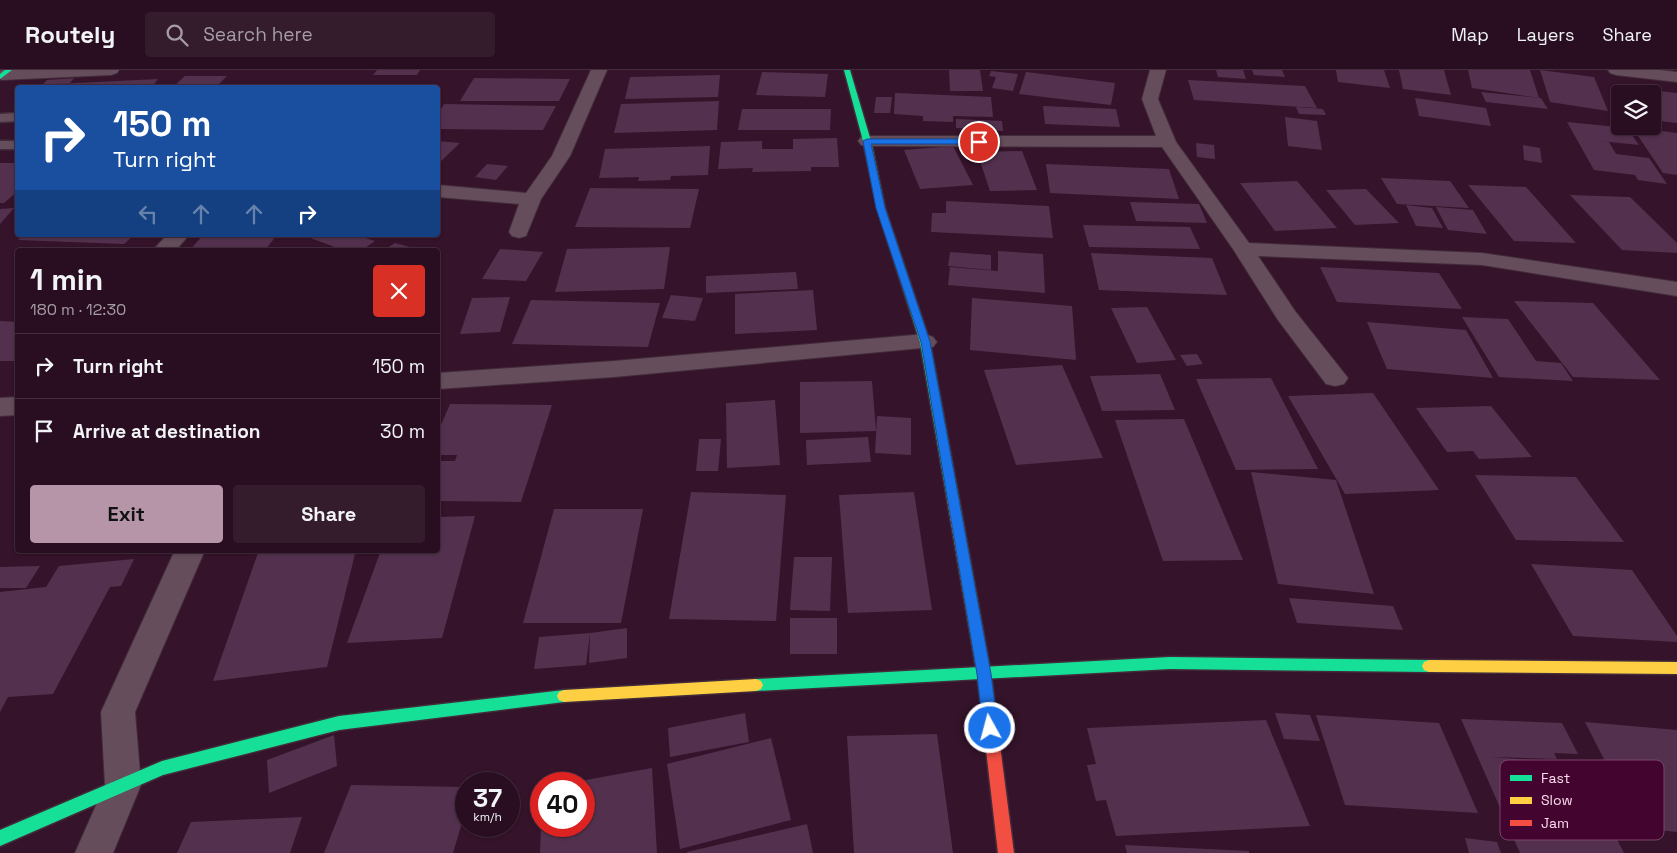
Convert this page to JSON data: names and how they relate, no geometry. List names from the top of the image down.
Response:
{
  "legend": ["Fast", "Slow", "Jam"],
  "page": {
    "header": "Routely",
    "search": "Search here",
    "nav": ["Map", "Layers", "Share"],
    "turn": ["150 m", "Turn right"],
    "heading": ["1 min", "180 m · 12:30"],
    "list": [
      {
        "name": "Turn right",
        "value": "150 m"
      },
      {
        "name": "Arrive at destination",
        "value": "30 m"
      }
    ],
    "buttons": ["Exit", "Share"],
    "speed": "37 km/h",
    "limit": "40"
  }
}
